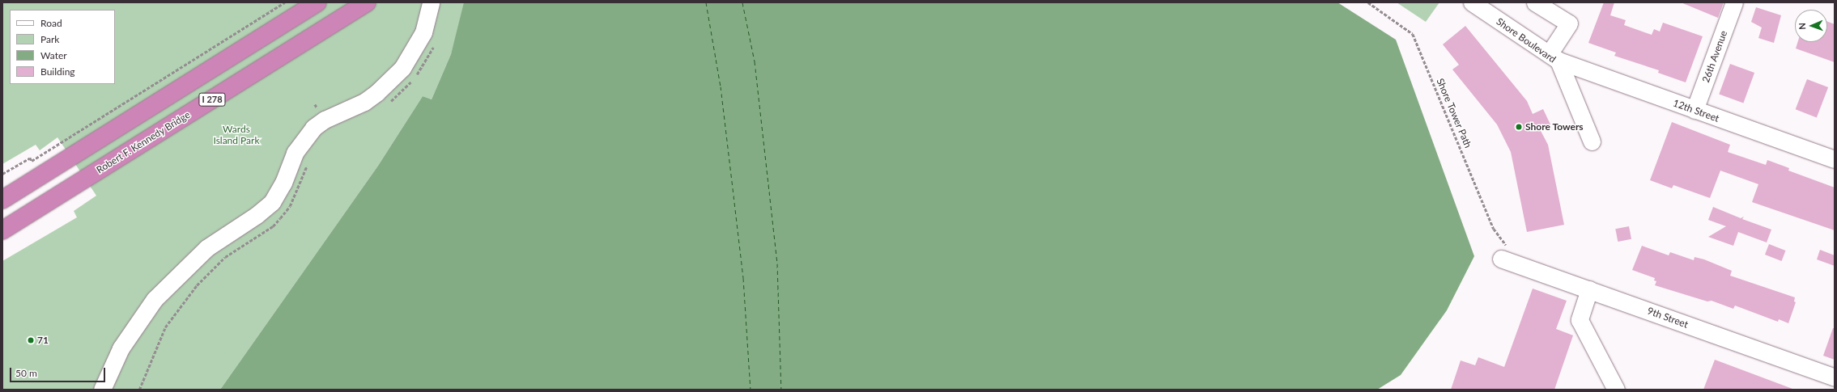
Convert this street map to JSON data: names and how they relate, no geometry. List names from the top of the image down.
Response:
{
  "streets": {
    "highway": ["I 278", "Robert F. Kennedy Bridge"],
    "street": [
      "Shore Boulevard",
      "26th Avenue",
      "12th Street",
      "9th Street"
    ],
    "path": ["Shore Tower Path"]
  },
  "crossings": [
    ["Shore Boulevard", "12th Street"],
    ["26th Avenue", "12th Street"],
    ["Shore Tower Path", "9th Street"]
  ],
  "parks": ["Wards Island Park"],
  "places": ["Shore Towers", "71"],
  "legend": [
    "Road",
    "Park",
    "Water",
    "Building"
  ],
  "scale_bar": "50 m",
  "north": "left"
}
